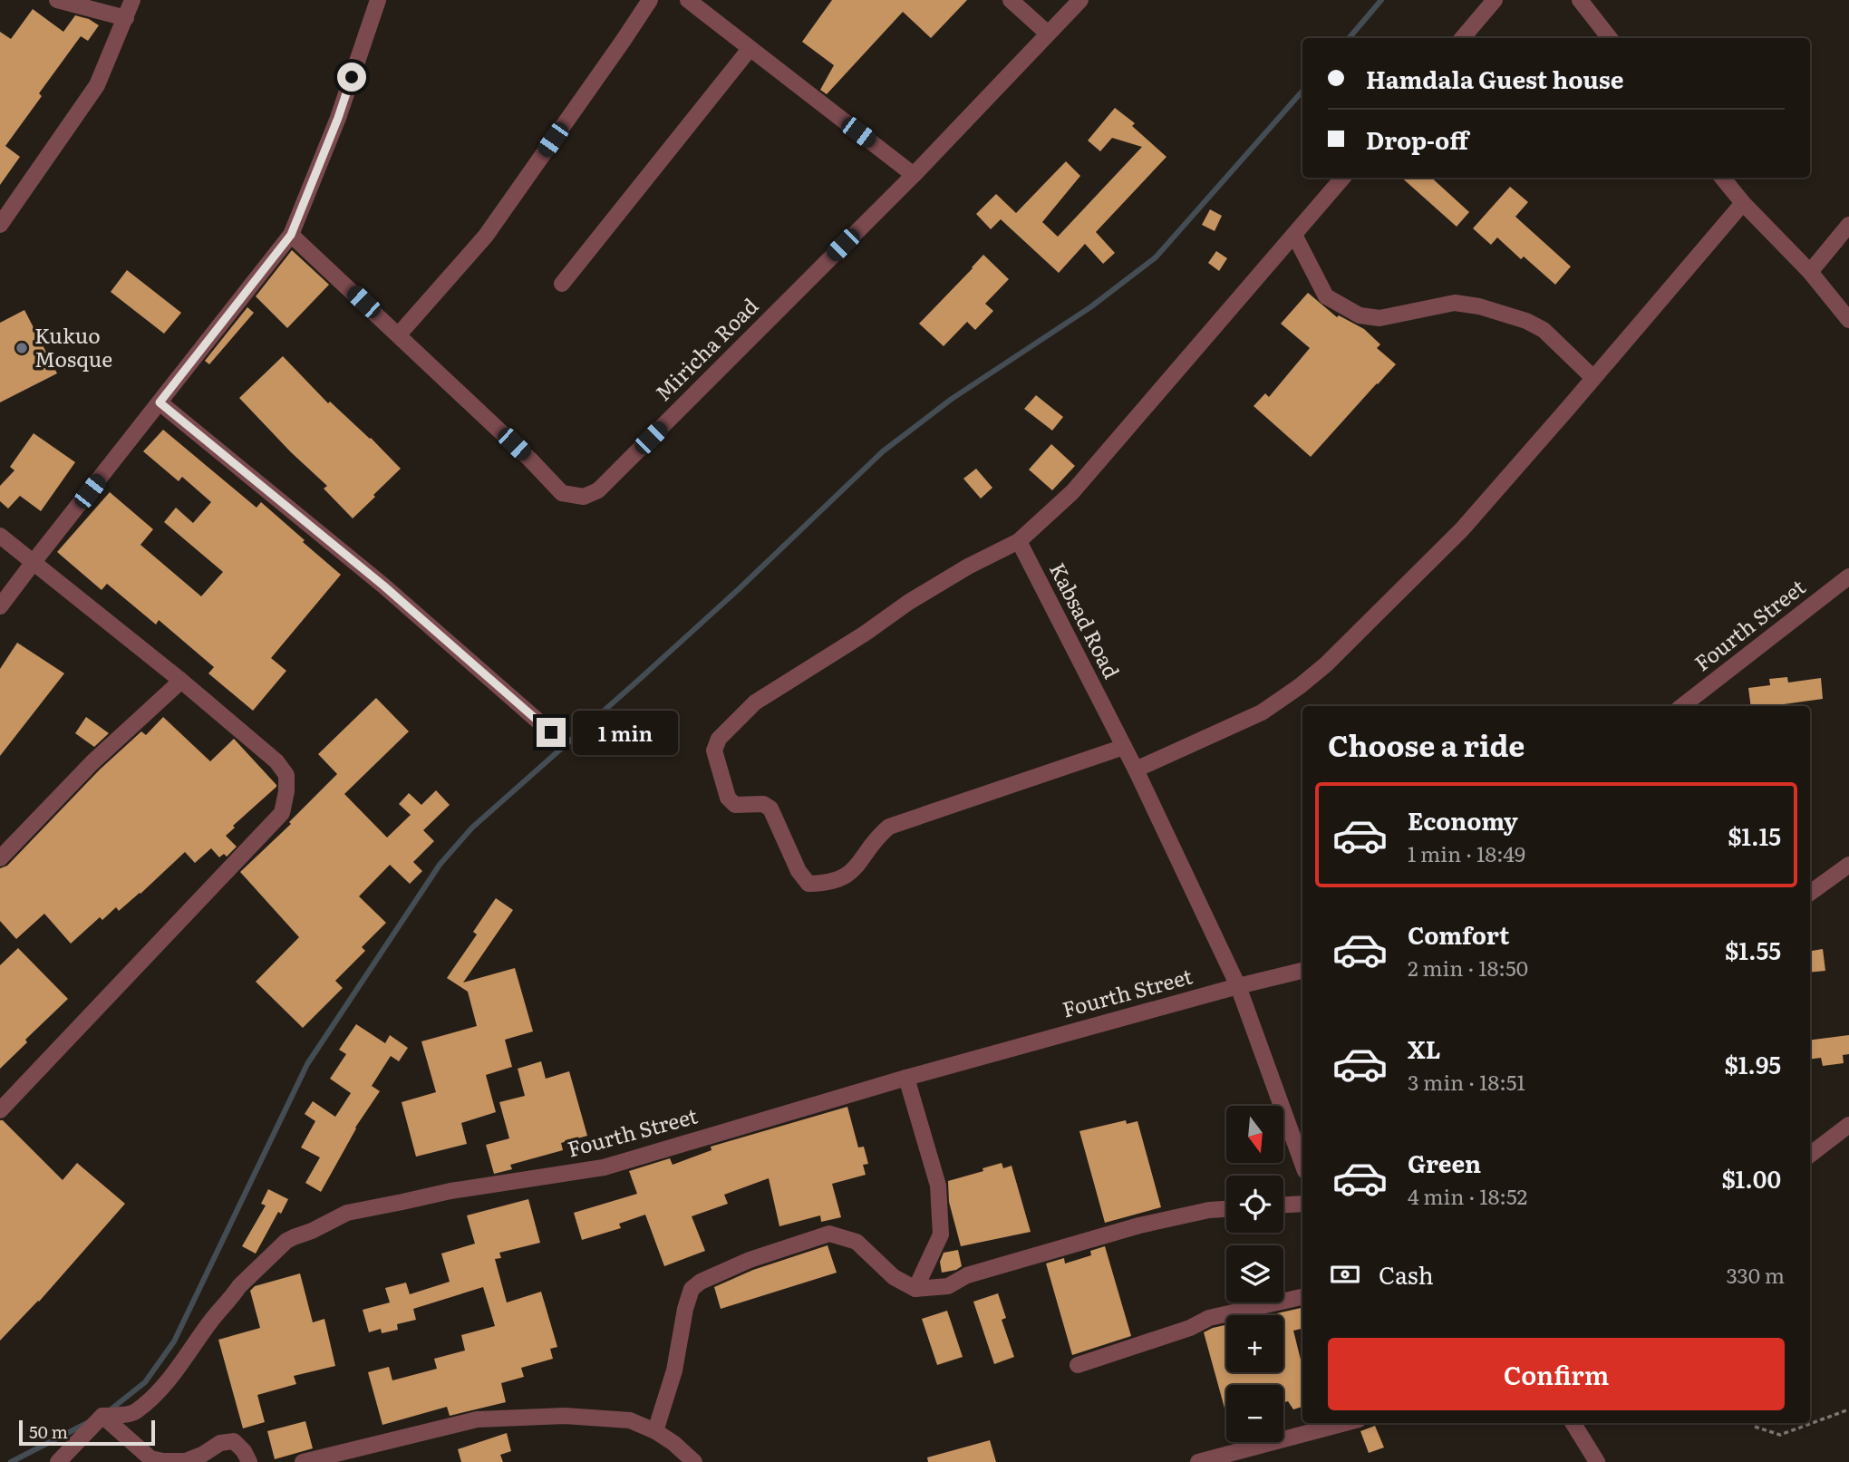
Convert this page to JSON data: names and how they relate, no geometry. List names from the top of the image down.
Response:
{
  "streets": {
    "street": ["Miricha Road", "Kabsad Road", "Fourth Street"]
  },
  "crossings": [
    ["Kabsad Road", "Fourth Street"]
  ],
  "places": ["Kukuo Mosque"],
  "scale_bar": "50 m",
  "north": "bottom",
  "page": {
    "banner": ["Hamdala Guest house", "Drop-off"],
    "heading": "Choose a ride",
    "bubble": "1 min",
    "list": [
      {
        "name": "Economy",
        "note": "1 min · 18:49",
        "value": "$1.15"
      },
      {
        "name": "Comfort",
        "note": "2 min · 18:50",
        "value": "$1.55"
      },
      {
        "name": "XL",
        "note": "3 min · 18:51",
        "value": "$1.95"
      },
      {
        "name": "Green",
        "note": "4 min · 18:52",
        "value": "$1.00"
      }
    ],
    "map_buttons": ["+", "−"],
    "pay": ["Cash", "330 m"],
    "buttons": "Confirm",
    "scale": "50 m"
  }
}
